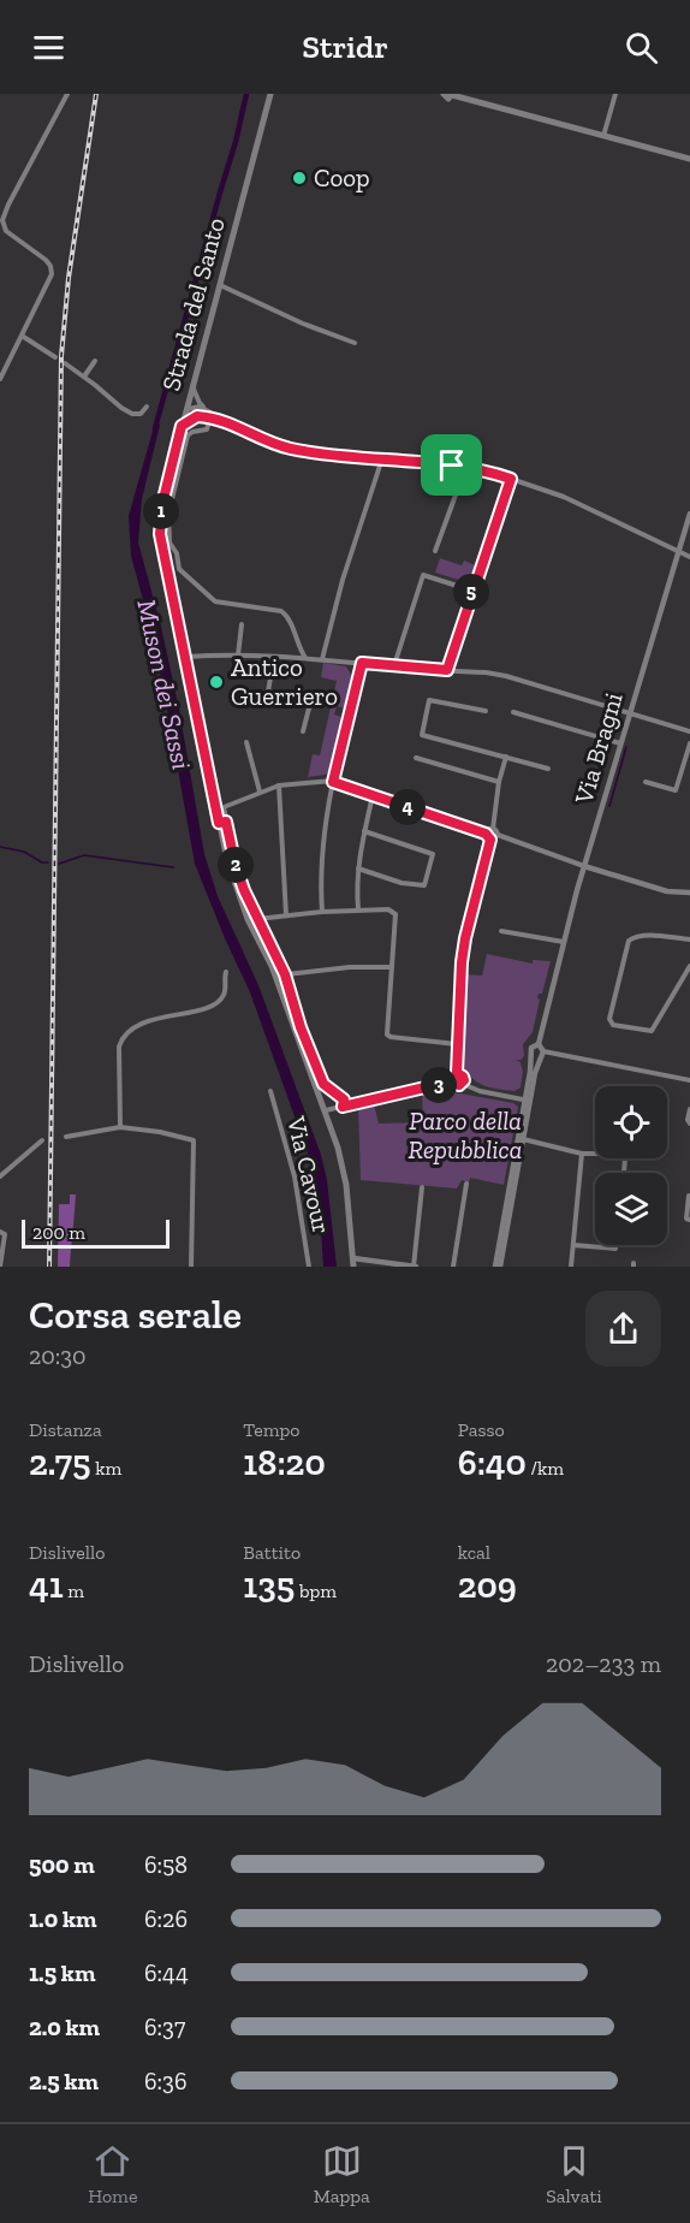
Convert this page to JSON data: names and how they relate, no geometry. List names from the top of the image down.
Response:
{
  "streets": {
    "main road": ["Strada del Santo"],
    "street": ["Via Bragni", "Via Cavour"]
  },
  "water": ["Muson dei Sassi"],
  "parks": ["Parco della Repubblica"],
  "places": ["Coop", "Antico Guerriero"],
  "scale_bar": "200 m",
  "page": {
    "header": "Stridr",
    "pins": [
      "1",
      "5",
      "4",
      "2",
      "3"
    ],
    "scale": "200 m",
    "heading": ["Corsa serale", "20:30"],
    "stats": [
      ["Distanza", "2.75 km"],
      ["Tempo", "18:20"],
      ["Passo", "6:40 /km"],
      ["Dislivello", "41 m"],
      ["Battito", "135 bpm"],
      ["kcal", "209"]
    ],
    "chart": ["Dislivello", "202–233 m"],
    "list": [
      {
        "name": "500 m",
        "note": "6:58"
      },
      {
        "name": "1.0 km",
        "note": "6:26"
      },
      {
        "name": "1.5 km",
        "note": "6:44"
      },
      {
        "name": "2.0 km",
        "note": "6:37"
      },
      {
        "name": "2.5 km",
        "note": "6:36"
      }
    ],
    "tabs": ["Home", "Mappa", "Salvati"]
  }
}
